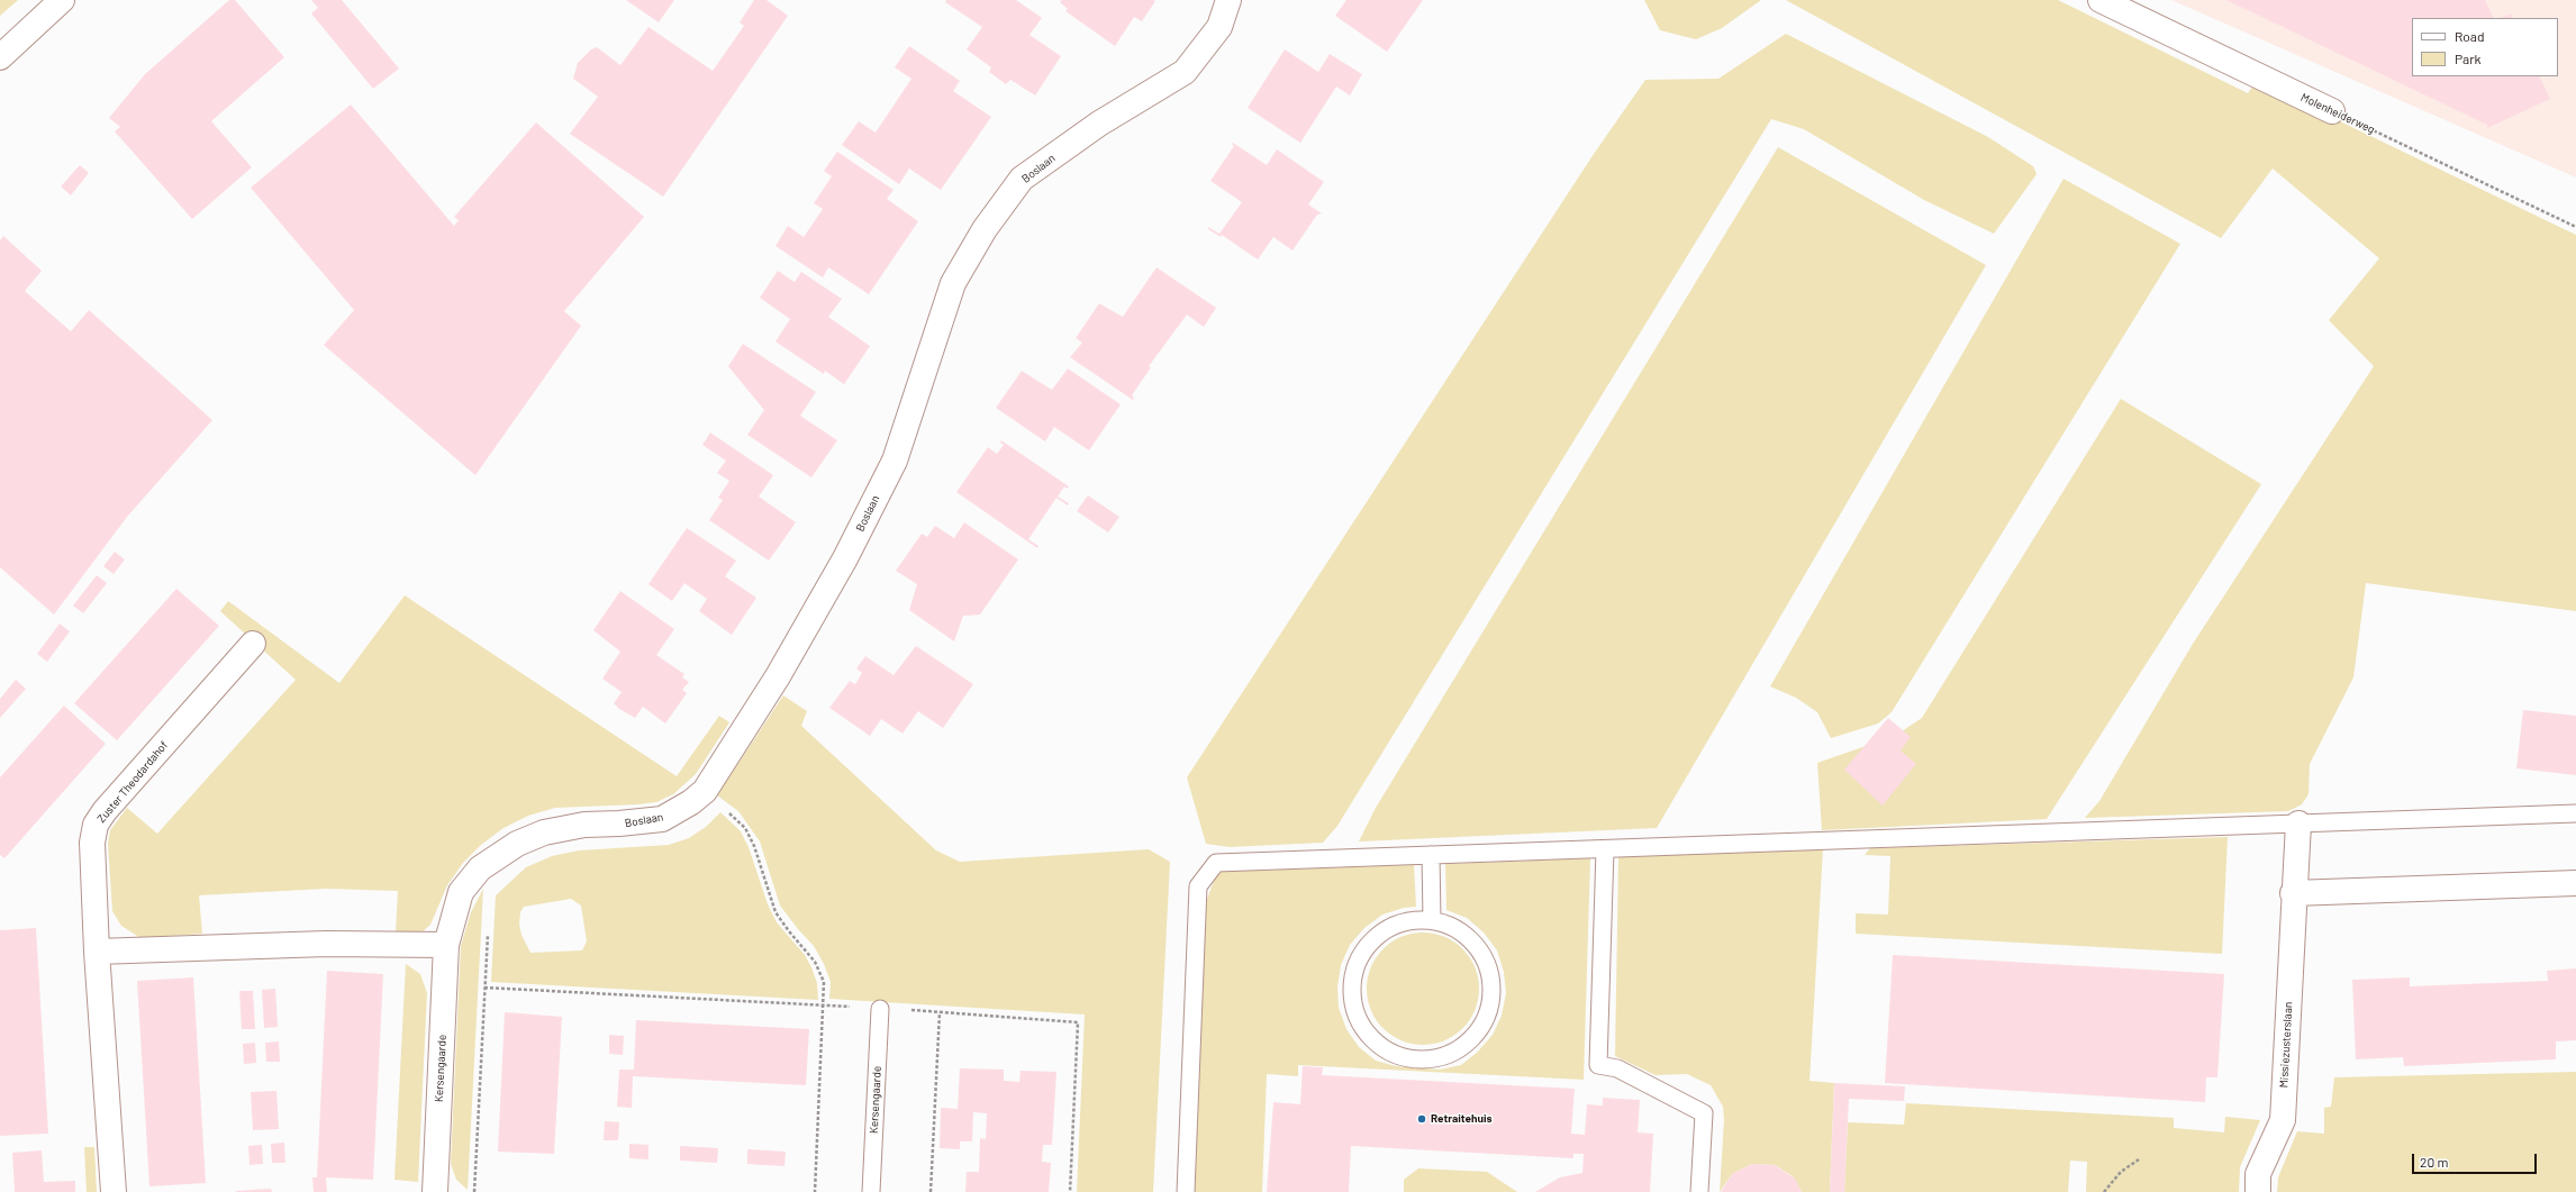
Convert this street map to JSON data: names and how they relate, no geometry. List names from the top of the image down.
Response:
{
  "streets": {
    "street": [
      "Molenheiderweg",
      "Boslaan",
      "Zuster Theodardahof",
      "Missiezusterslaan",
      "Kersengaarde"
    ]
  },
  "crossings": [
    ["Boslaan", "Kersengaarde"]
  ],
  "places": ["Retraitehuis"],
  "legend": ["Road", "Park"],
  "scale_bar": "20 m"
}
